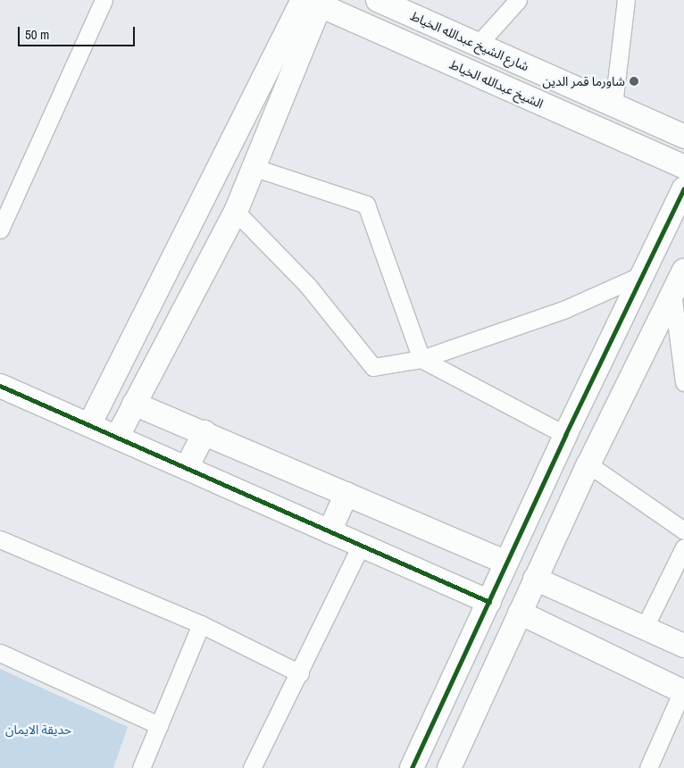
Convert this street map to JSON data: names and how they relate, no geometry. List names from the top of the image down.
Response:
{
  "streets": {
    "street": ["شارع الشيخ عبدالله الخياط", "الشيخ عبدالله الخياط"]
  },
  "parks": ["حديقة الايمان"],
  "places": ["شاورما قمر الدين"],
  "scale_bar": "50 m"
}
